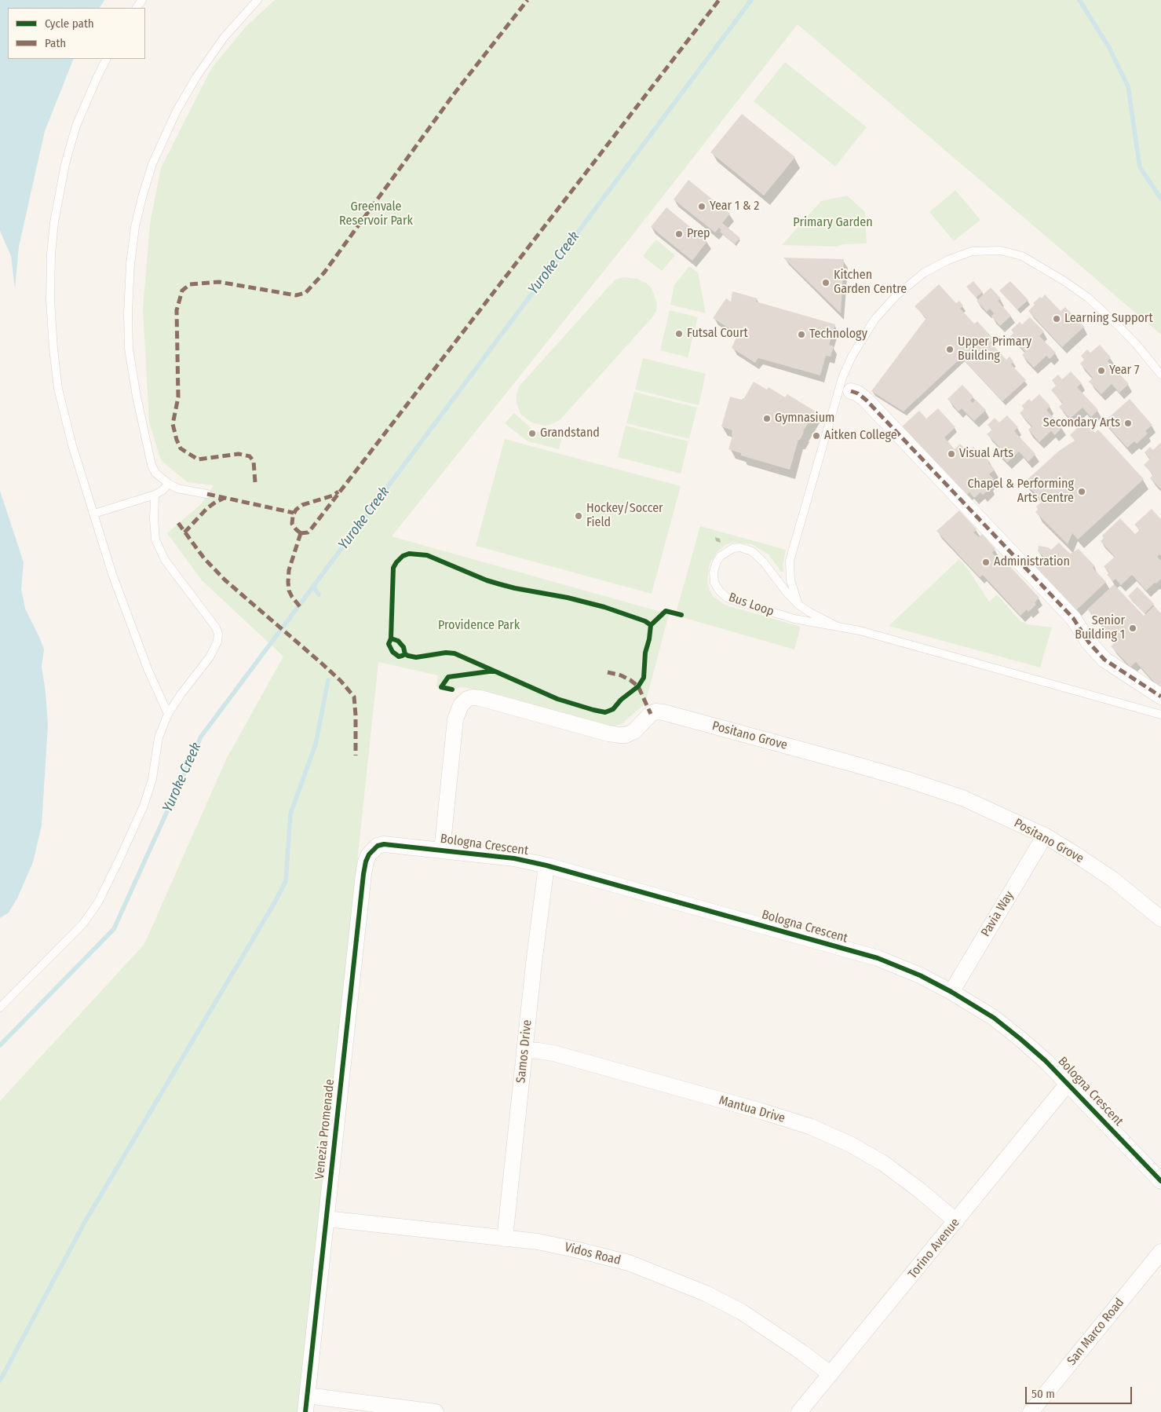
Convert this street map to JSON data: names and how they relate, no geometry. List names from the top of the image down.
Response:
{
  "streets": {
    "street": [
      "Positano Grove",
      "Bologna Crescent",
      "Pavia Way",
      "Samos Drive",
      "Mantua Drive",
      "Venezia Promenade",
      "Torino Avenue",
      "Vidos Road",
      "San Marco Road"
    ],
    "lane": ["Bus Loop"]
  },
  "crossings": [
    ["Positano Grove", "Bologna Crescent"],
    ["Positano Grove", "Pavia Way"],
    ["Bologna Crescent", "Pavia Way"],
    ["Bologna Crescent", "Samos Drive"],
    ["Bologna Crescent", "Venezia Promenade"],
    ["Bologna Crescent", "Torino Avenue"],
    ["Samos Drive", "Mantua Drive"],
    ["Samos Drive", "Vidos Road"],
    ["Mantua Drive", "Torino Avenue"],
    ["Venezia Promenade", "Vidos Road"],
    ["Torino Avenue", "Vidos Road"]
  ],
  "water": ["Yuroke Creek"],
  "parks": ["Greenvale Reservoir Park", "Primary Garden", "Providence Park"],
  "places": [
    "Year 1 & 2",
    "Prep",
    "Kitchen Garden Centre",
    "Learning Support",
    "Futsal Court",
    "Technology",
    "Upper Primary Building",
    "Year 7",
    "Gymnasium",
    "Secondary Arts",
    "Grandstand",
    "Aitken College",
    "Visual Arts",
    "Chapel & Performing Arts Centre",
    "Hockey/Soccer Field",
    "Administration",
    "Senior Building 1"
  ],
  "legend": ["Cycle path", "Path"],
  "scale_bar": "50 m"
}
